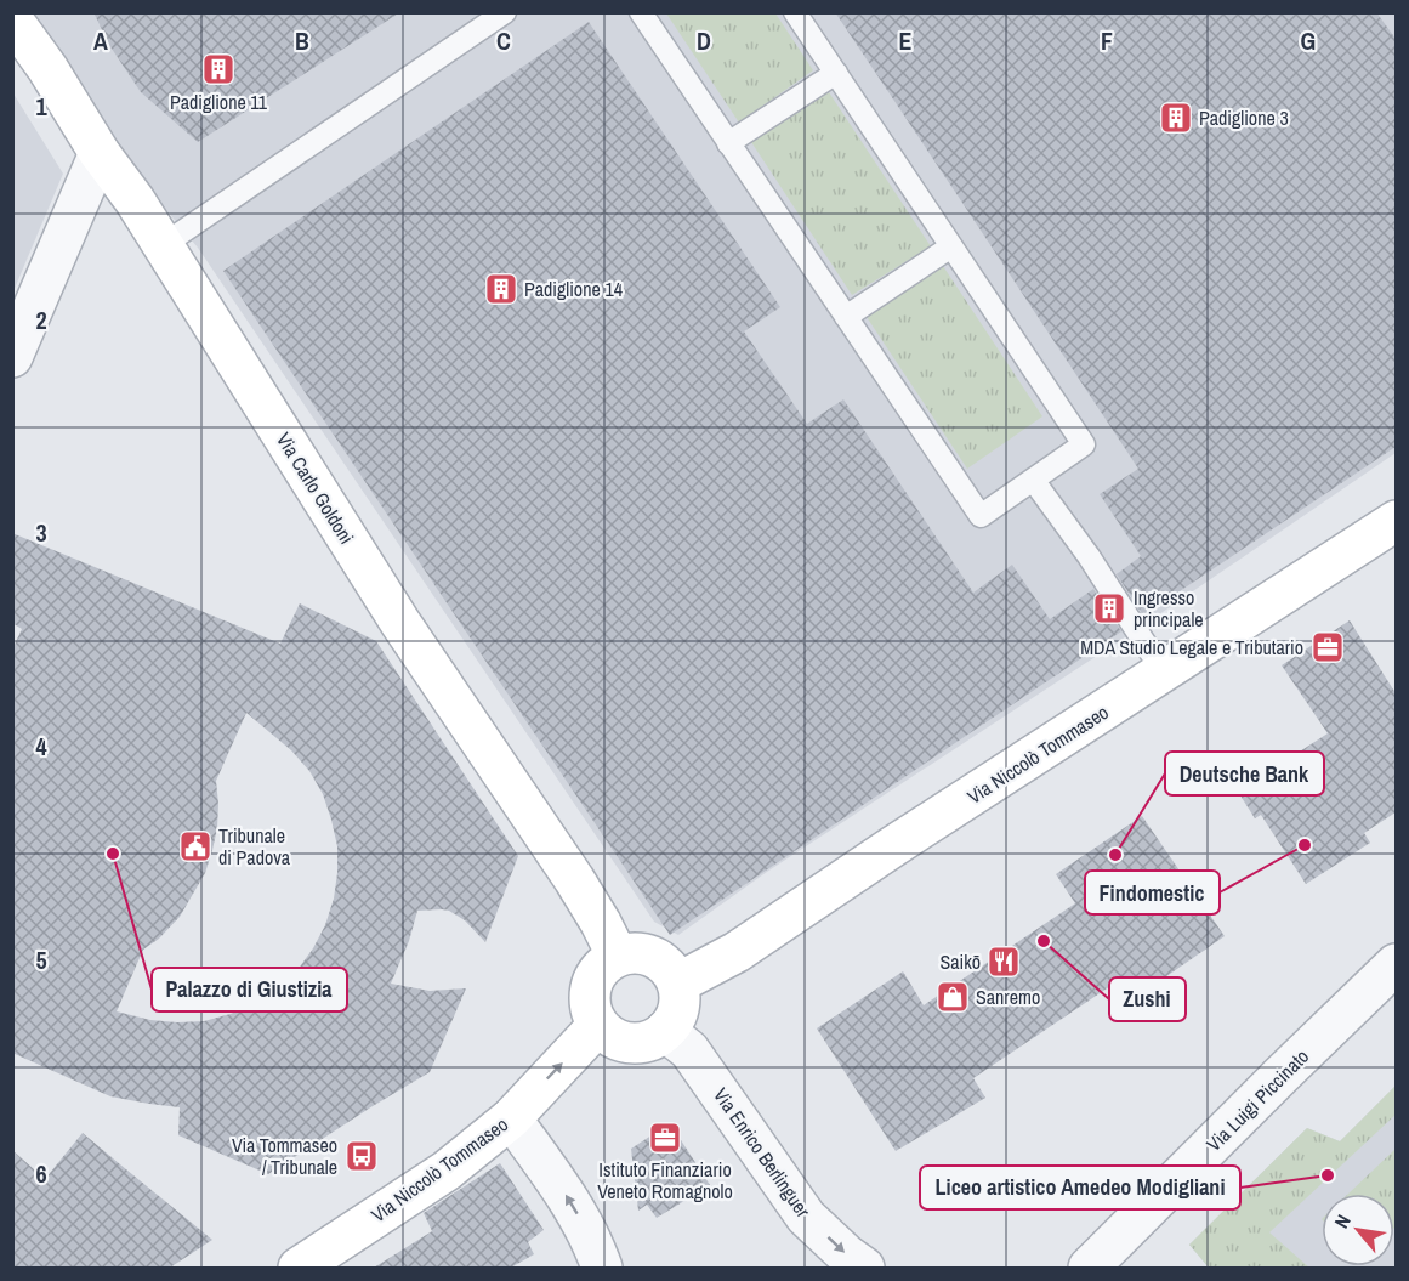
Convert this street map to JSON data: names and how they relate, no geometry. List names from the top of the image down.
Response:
{
  "streets": {
    "street": [
      "Via Carlo Goldoni",
      "Via Niccolò Tommaseo",
      "Via Luigi Piccinato",
      "Via Enrico Berlinguer"
    ]
  },
  "crossings": [
    ["Via Carlo Goldoni", "Via Niccolò Tommaseo"],
    ["Via Carlo Goldoni", "Via Enrico Berlinguer"],
    ["Via Niccolò Tommaseo", "Via Enrico Berlinguer"]
  ],
  "places": {
    "building": [
      "Padiglione 11",
      "Padiglione 3",
      "Padiglione 14",
      "Ingresso principale"
    ],
    "office": ["MDA Studio Legale e Tributario", "Istituto Finanziario Veneto Romagnolo"],
    "other": [
      "Findomestic",
      "Palazzo di Giustizia",
      "Deutsche Bank",
      "Zushi",
      "Liceo artistico Amedeo Modigliani"
    ],
    "public building": ["Tribunale di Padova"],
    "restaurant": ["Saikō"],
    "shop": ["Sanremo"],
    "bus stop": ["Via Tommaseo / Tribunale"]
  },
  "north": "top left",
  "grid": {
    "columns": [
      "A",
      "B",
      "C",
      "D",
      "E",
      "F",
      "G"
    ],
    "rows": [
      "1",
      "2",
      "3",
      "4",
      "5",
      "6"
    ]
  }
}
